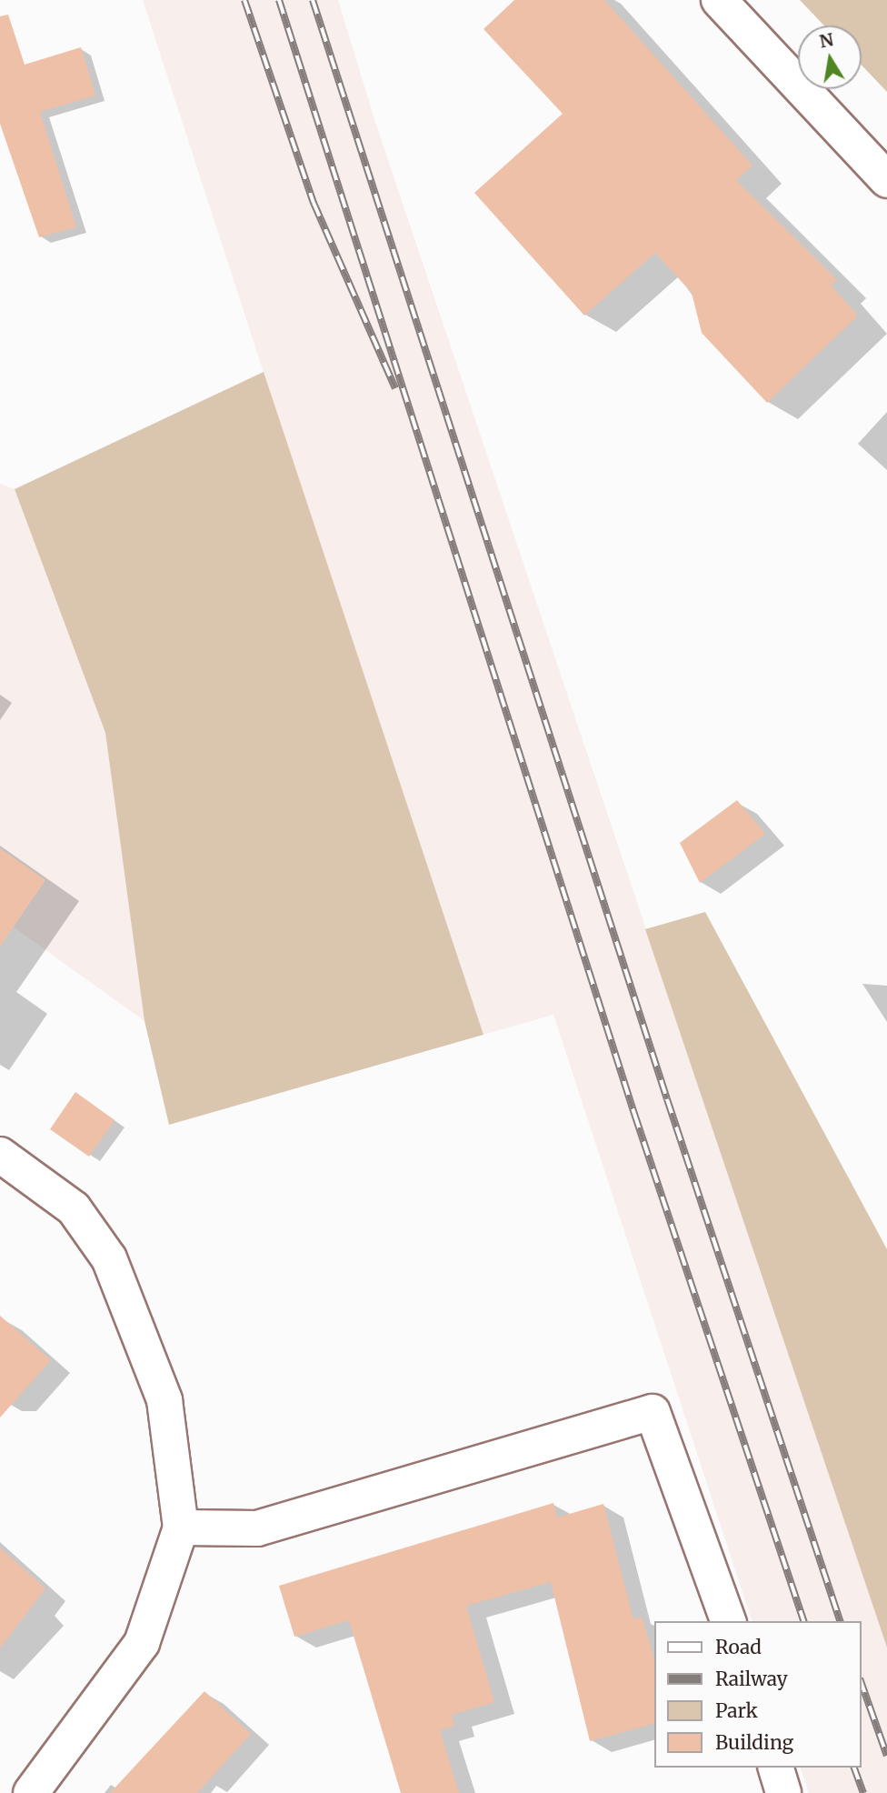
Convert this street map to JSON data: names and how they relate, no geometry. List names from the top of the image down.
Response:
{
  "legend": [
    "Road",
    "Railway",
    "Park",
    "Building"
  ],
  "north": "top"
}
